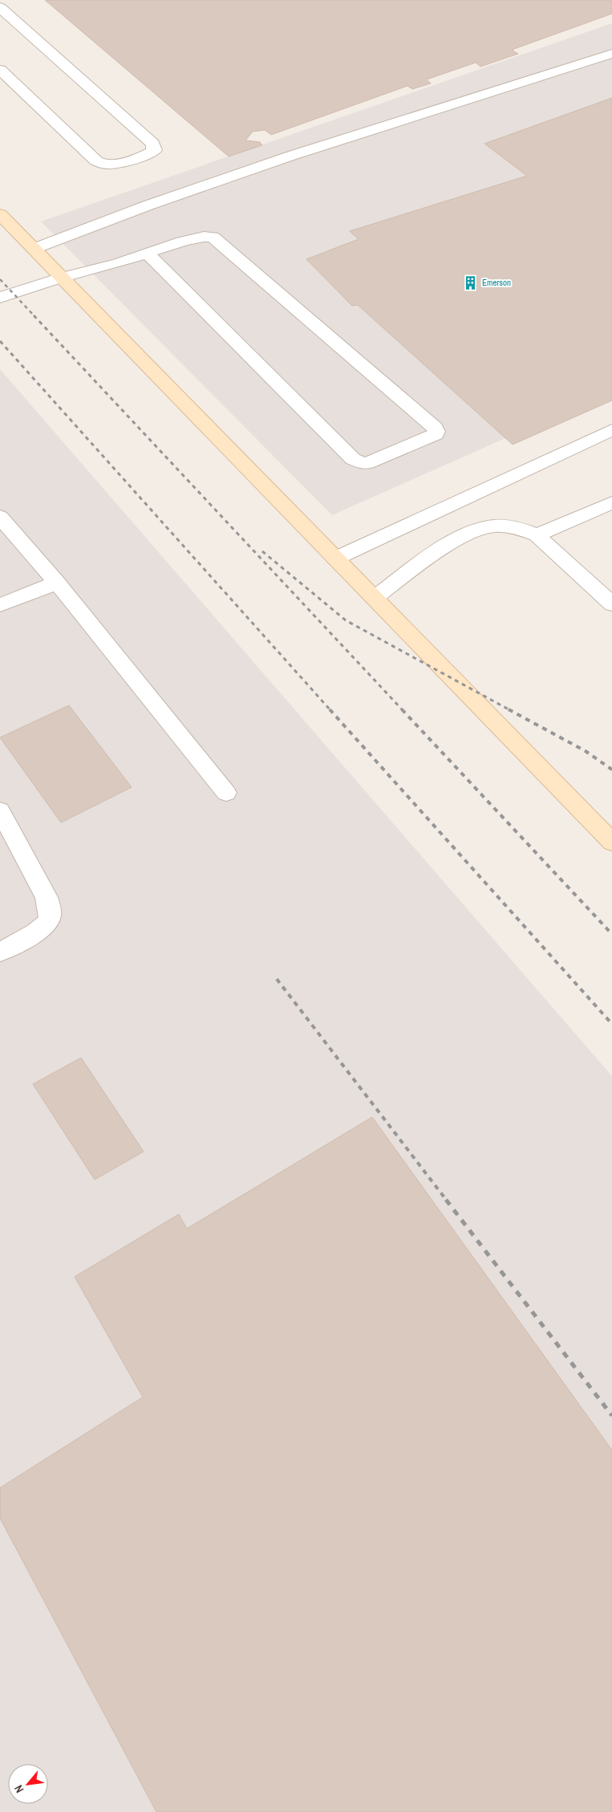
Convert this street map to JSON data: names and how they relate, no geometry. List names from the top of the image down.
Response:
{
  "places": {
    "building": ["Emerson"]
  },
  "north": "bottom left"
}
